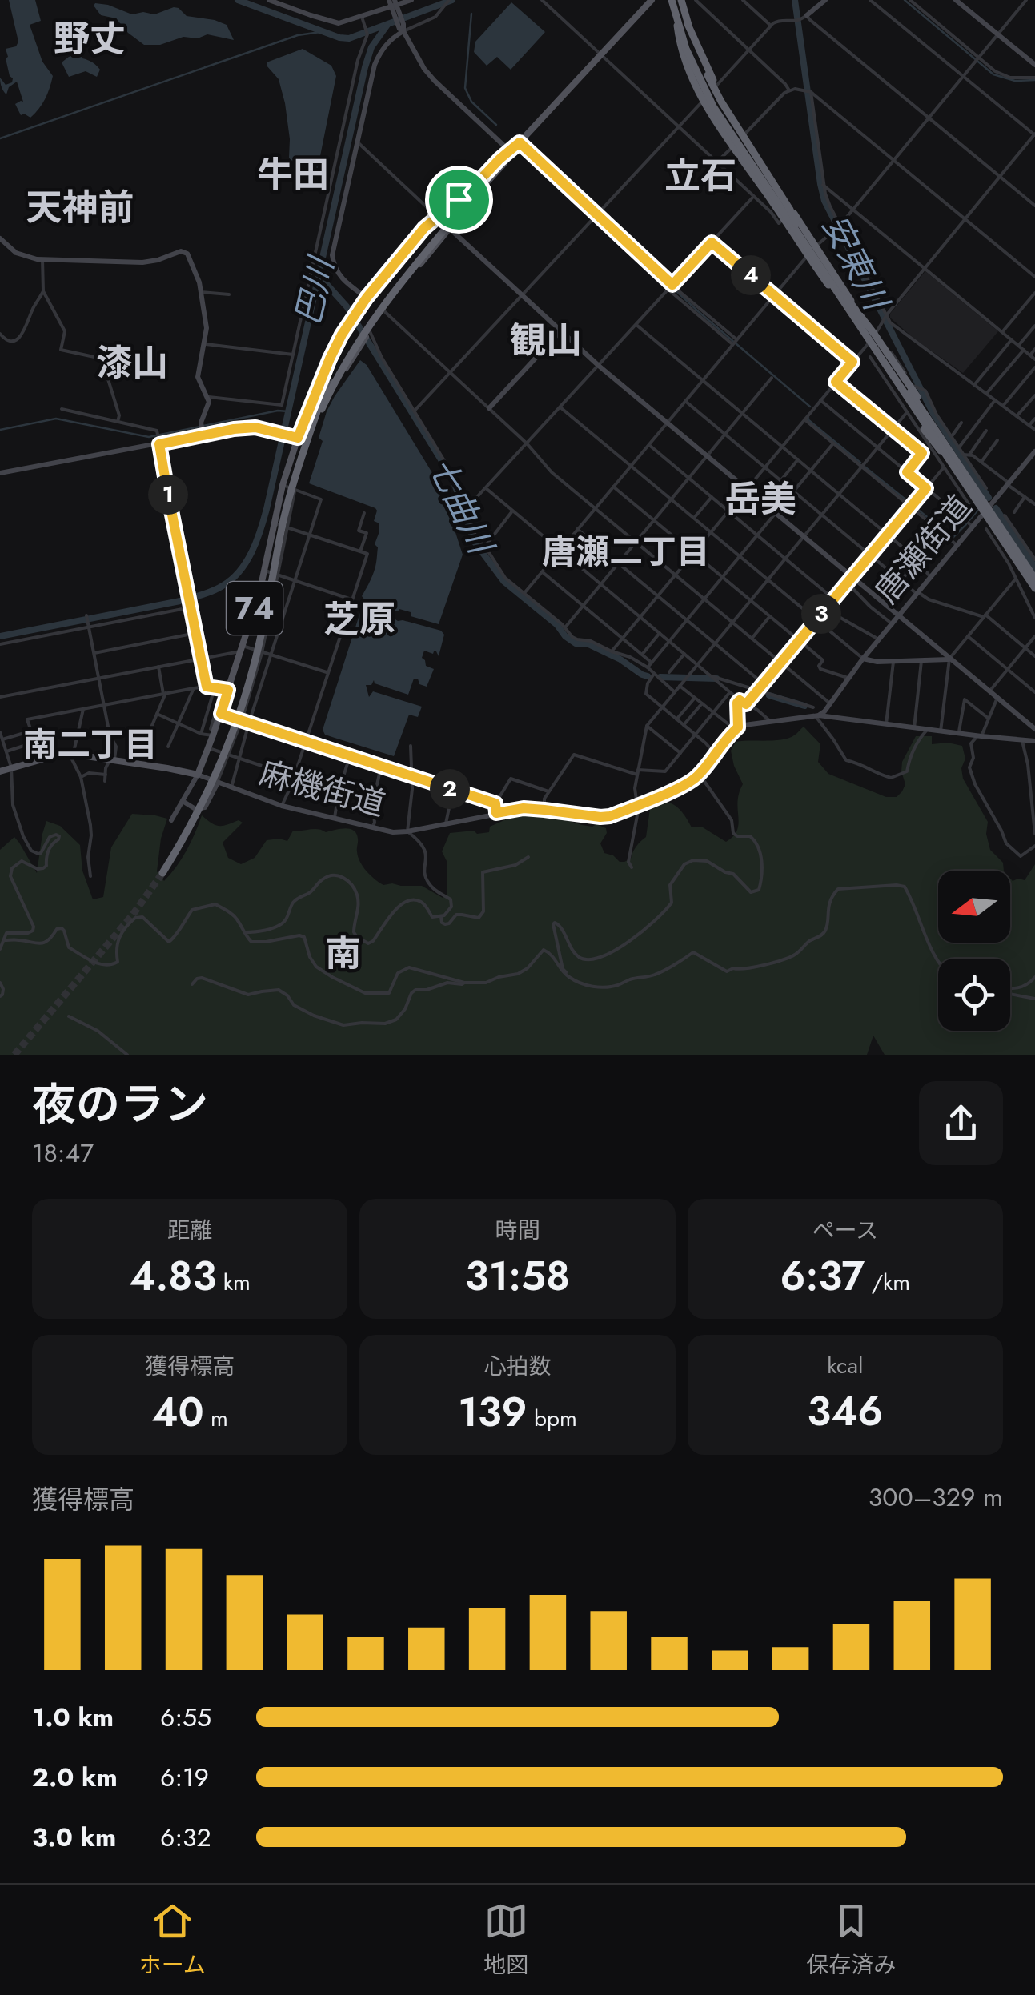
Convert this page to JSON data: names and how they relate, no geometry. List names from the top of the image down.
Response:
{
  "streets": {
    "highway": ["74"],
    "main road": ["麻機街道"],
    "street": ["唐瀬街道"]
  },
  "crossings": [
    ["74", "麻機街道"]
  ],
  "districts": [
    "野丈",
    "牛田",
    "立石",
    "天神前",
    "観山",
    "漆山",
    "岳美",
    "唐瀬二丁目",
    "芝原",
    "南二丁目",
    "南"
  ],
  "water": ["安東川", "巴川", "七曲川"],
  "north": "left",
  "page": {
    "pins": [
      "4",
      "1",
      "3",
      "2"
    ],
    "heading": ["夜のラン", "18:47"],
    "stats": [
      ["距離", "4.83 km"],
      ["時間", "31:58"],
      ["ペース", "6:37 /km"],
      ["獲得標高", "40 m"],
      ["心拍数", "139 bpm"],
      ["kcal", "346"]
    ],
    "chart": ["獲得標高", "300–329 m"],
    "list": [
      {
        "name": "1.0 km",
        "note": "6:55"
      },
      {
        "name": "2.0 km",
        "note": "6:19"
      },
      {
        "name": "3.0 km",
        "note": "6:32"
      }
    ],
    "tabs": ["ホーム", "地図", "保存済み"]
  }
}
